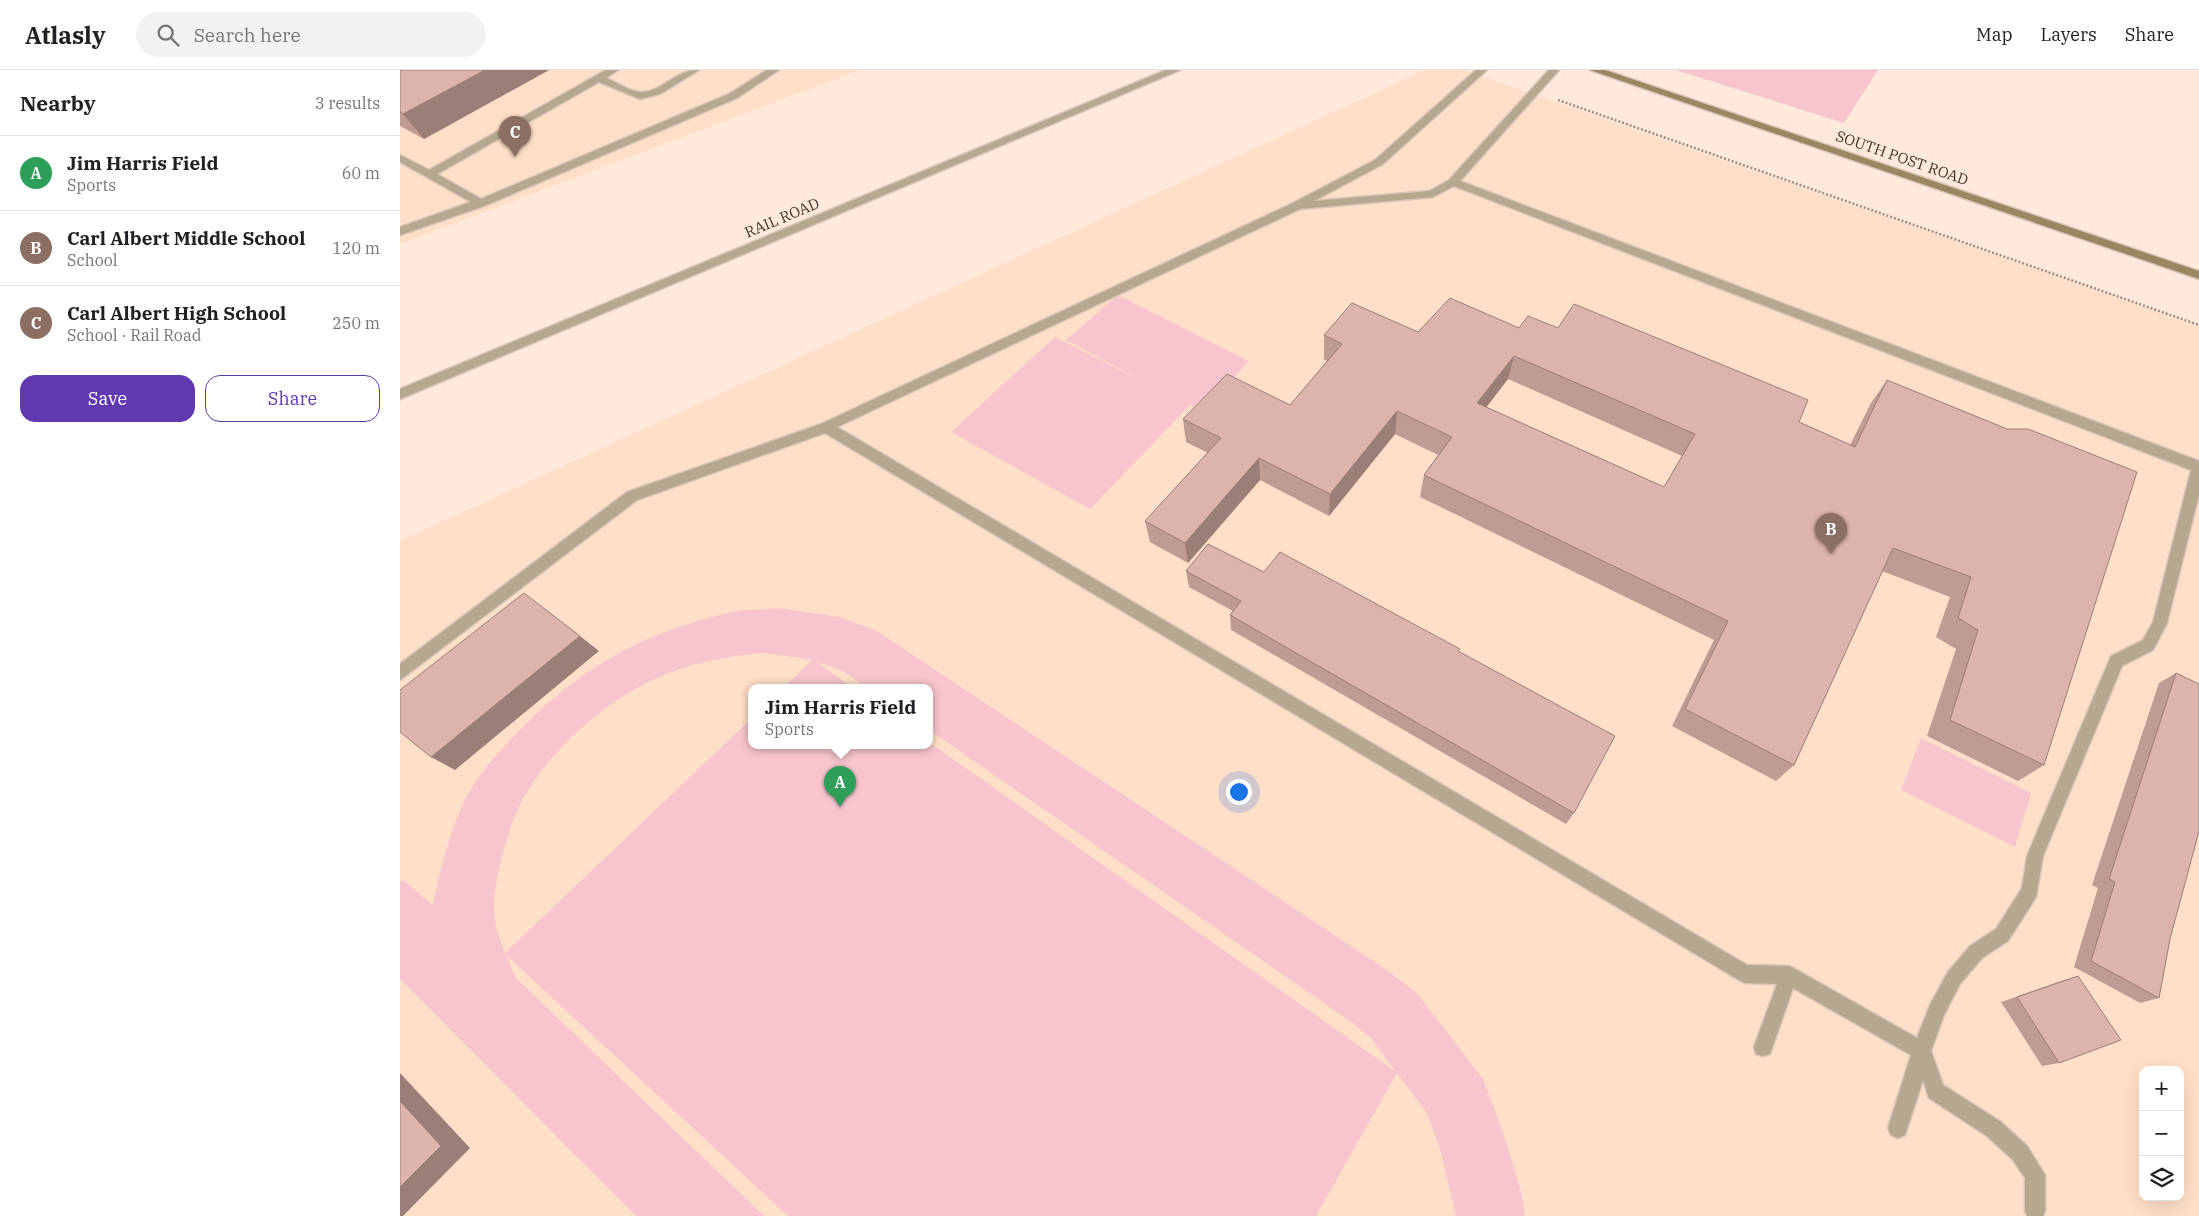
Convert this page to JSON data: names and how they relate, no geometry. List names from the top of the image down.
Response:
{
  "streets": {
    "main road": ["SOUTH POST ROAD"],
    "street": ["RAIL ROAD"]
  },
  "page": {
    "header": "Atlasly",
    "search": "Search here",
    "nav": ["Map", "Layers", "Share"],
    "heading": ["Nearby", "3 results"],
    "pins": ["C", "B", "A"],
    "list": [
      {
        "mark": "A",
        "name": "Jim Harris Field",
        "note": "Sports",
        "value": "60 m"
      },
      {
        "mark": "B",
        "name": "Carl Albert Middle School",
        "note": "School",
        "value": "120 m"
      },
      {
        "mark": "C",
        "name": "Carl Albert High School",
        "note": "School · Rail Road",
        "value": "250 m"
      }
    ],
    "buttons": ["Save", "Share"],
    "popup": ["Jim Harris Field", "Sports"],
    "map_buttons": ["+", "−"]
  }
}
